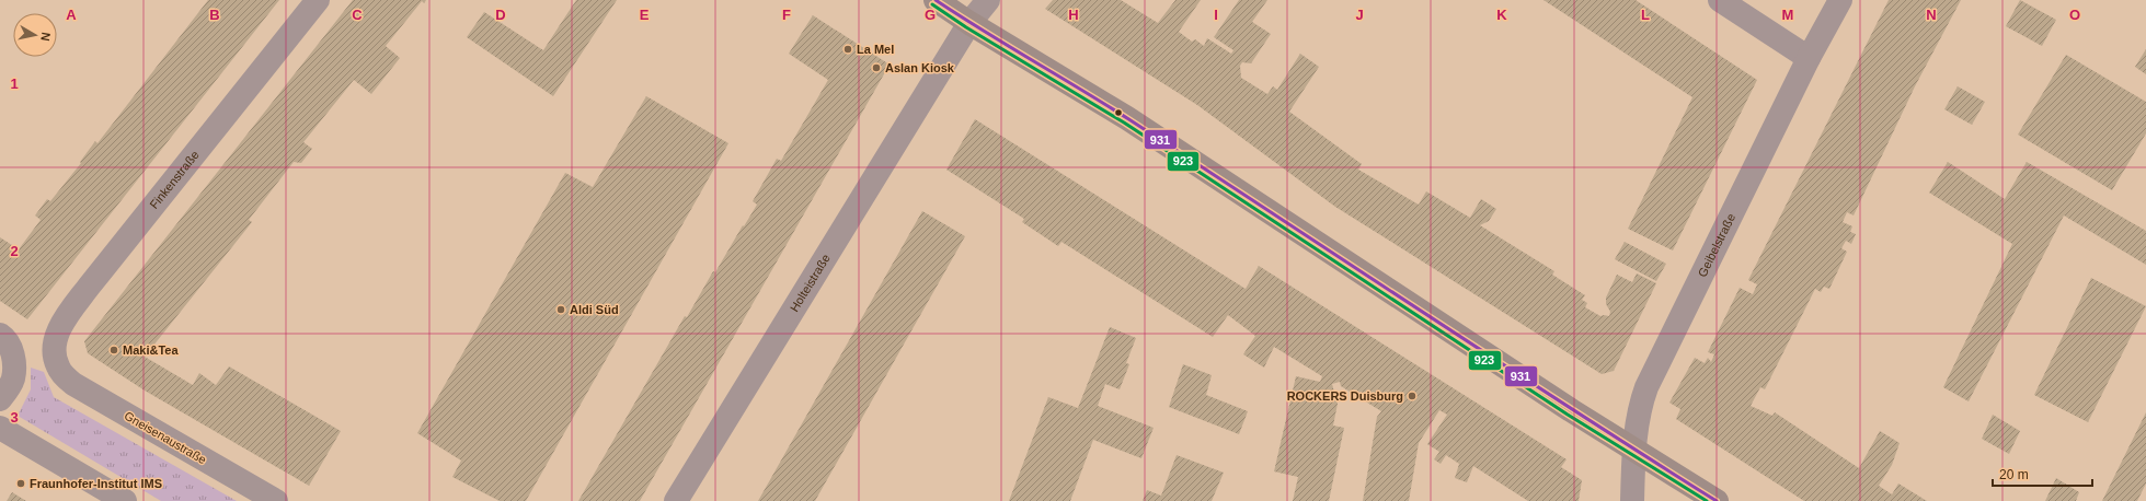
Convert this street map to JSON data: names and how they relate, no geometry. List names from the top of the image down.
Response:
{
  "streets": {
    "street": [
      "Finkenstraße",
      "Geibelstraße",
      "Holteistraße",
      "Gneisenaustraße"
    ]
  },
  "crossings": [
    ["Finkenstraße", "Gneisenaustraße"]
  ],
  "places": [
    "La Mel",
    "Aslan Kiosk",
    "Aldi Süd",
    "Maki&Tea",
    "ROCKERS Duisburg",
    "Fraunhofer-Institut IMS"
  ],
  "lines": ["transit line 931", "transit line 923"],
  "scale_bar": "20 m",
  "north": "right",
  "grid": {
    "columns": [
      "A",
      "B",
      "C",
      "D",
      "E",
      "F",
      "G",
      "H",
      "I",
      "J",
      "K",
      "L",
      "M",
      "N",
      "O"
    ],
    "rows": ["1", "2", "3"]
  }
}
